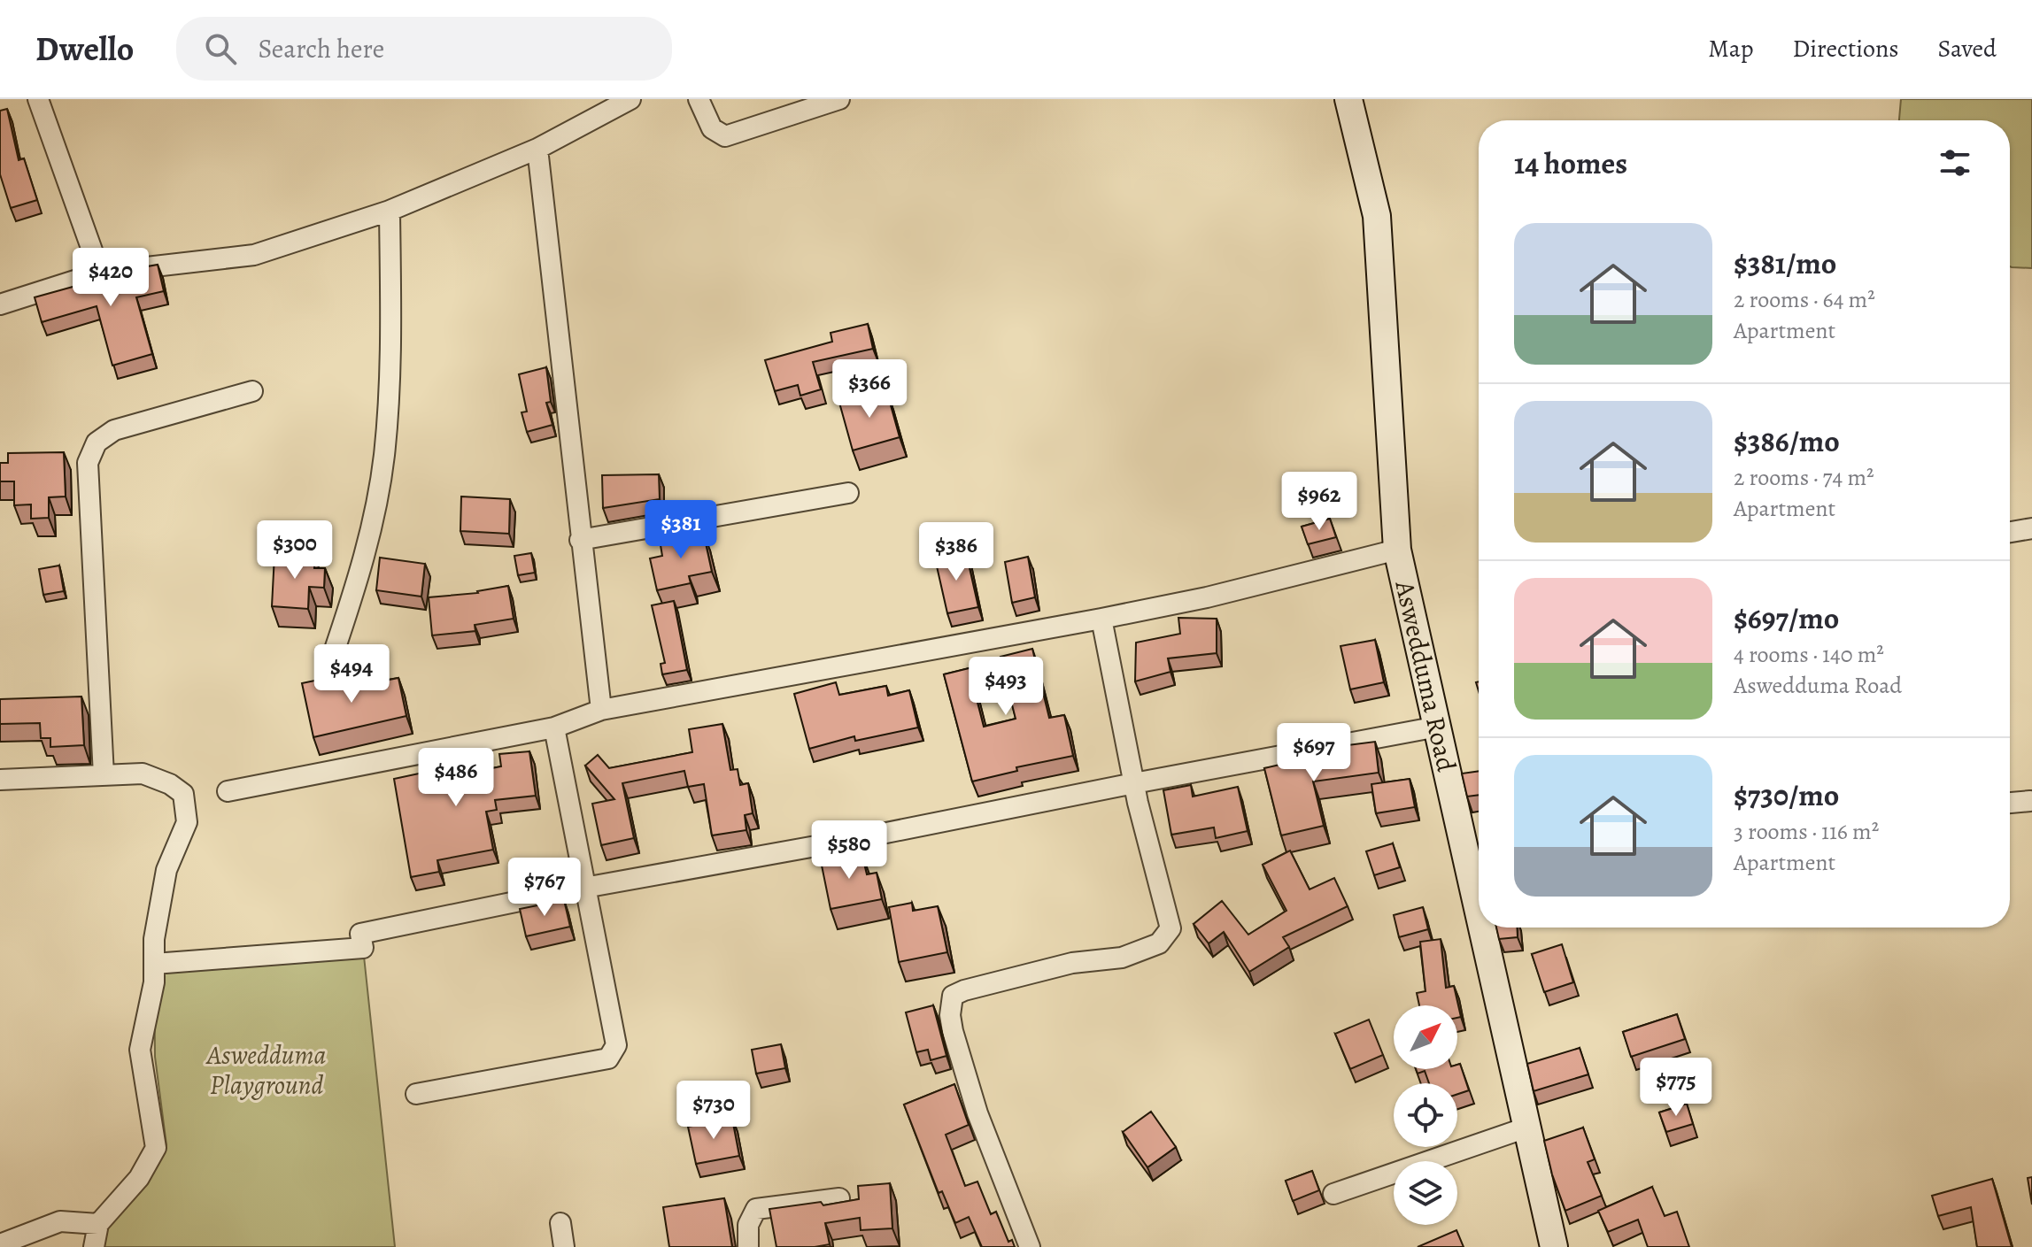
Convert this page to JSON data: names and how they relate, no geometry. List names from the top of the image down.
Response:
{
  "streets": {
    "street": ["Aswedduma Road"]
  },
  "parks": ["Aswedduma Playground"],
  "north": "top right",
  "page": {
    "header": "Dwello",
    "search": "Search here",
    "nav": ["Map", "Directions", "Saved"],
    "heading": "14 homes",
    "list": [
      {
        "name": "$381/mo",
        "note": "2 rooms · 64 m² · Apartment"
      },
      {
        "name": "$386/mo",
        "note": "2 rooms · 74 m² · Apartment"
      },
      {
        "name": "$697/mo",
        "note": "4 rooms · 140 m² · Aswedduma Road"
      },
      {
        "name": "$730/mo",
        "note": "3 rooms · 116 m² · Apartment"
      }
    ],
    "price": [
      "$420",
      "$366",
      "$962",
      "$381",
      "$300",
      "$386",
      "$494",
      "$493",
      "$697",
      "$486",
      "$580",
      "$767",
      "$775",
      "$730"
    ]
  }
}
